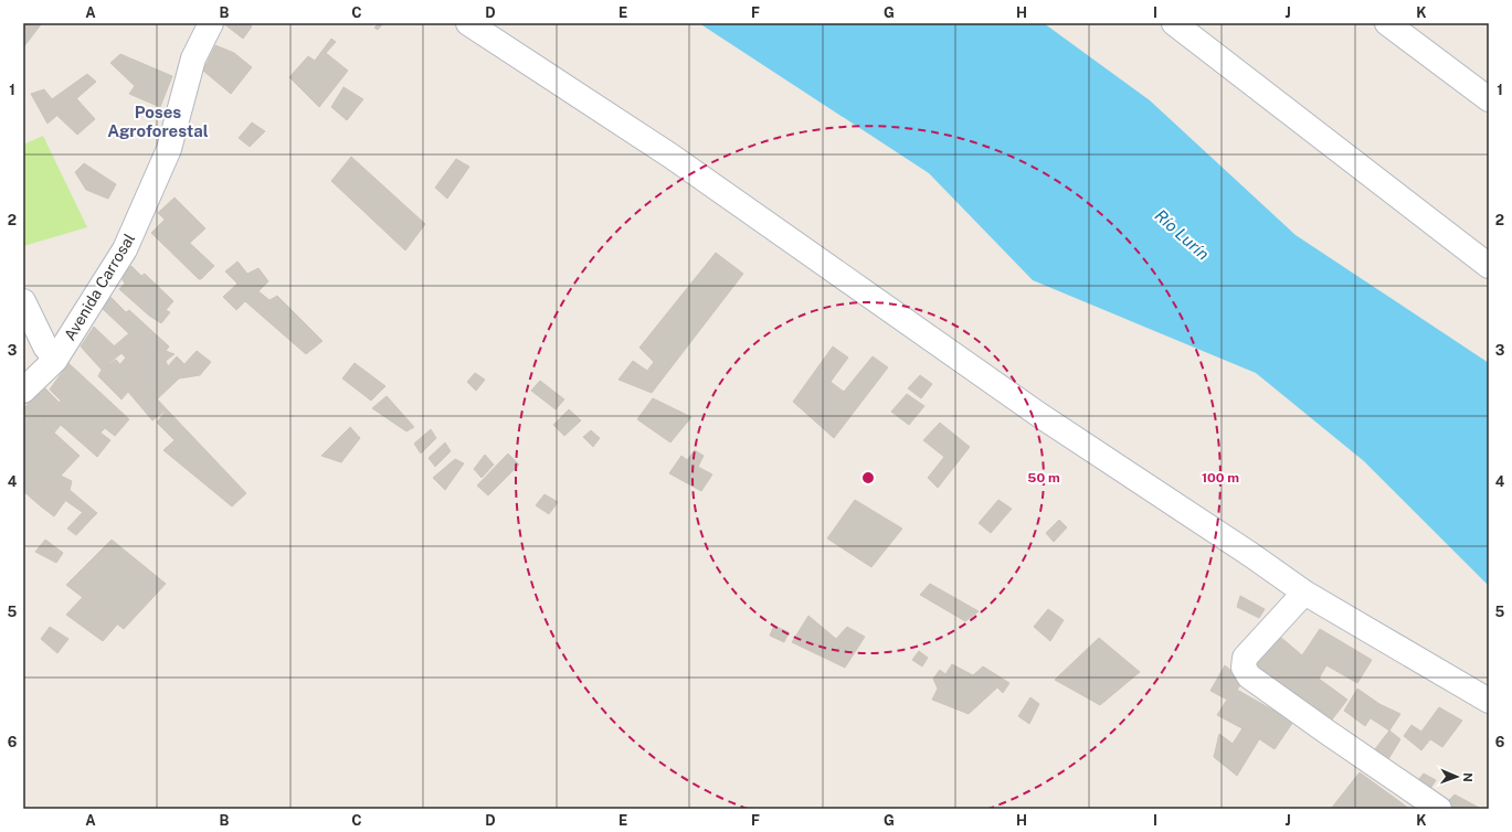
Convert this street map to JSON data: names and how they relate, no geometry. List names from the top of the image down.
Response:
{
  "streets": {
    "street": ["Avenida Carrosal"]
  },
  "districts": ["Poses Agroforestal"],
  "water": ["Río Lurín"],
  "north": "right",
  "grid": {
    "columns": [
      "A",
      "B",
      "C",
      "D",
      "E",
      "F",
      "G",
      "H",
      "I",
      "J",
      "K"
    ],
    "rows": [
      "1",
      "2",
      "3",
      "4",
      "5",
      "6"
    ]
  },
  "rings": ["50 m", "100 m"]
}
